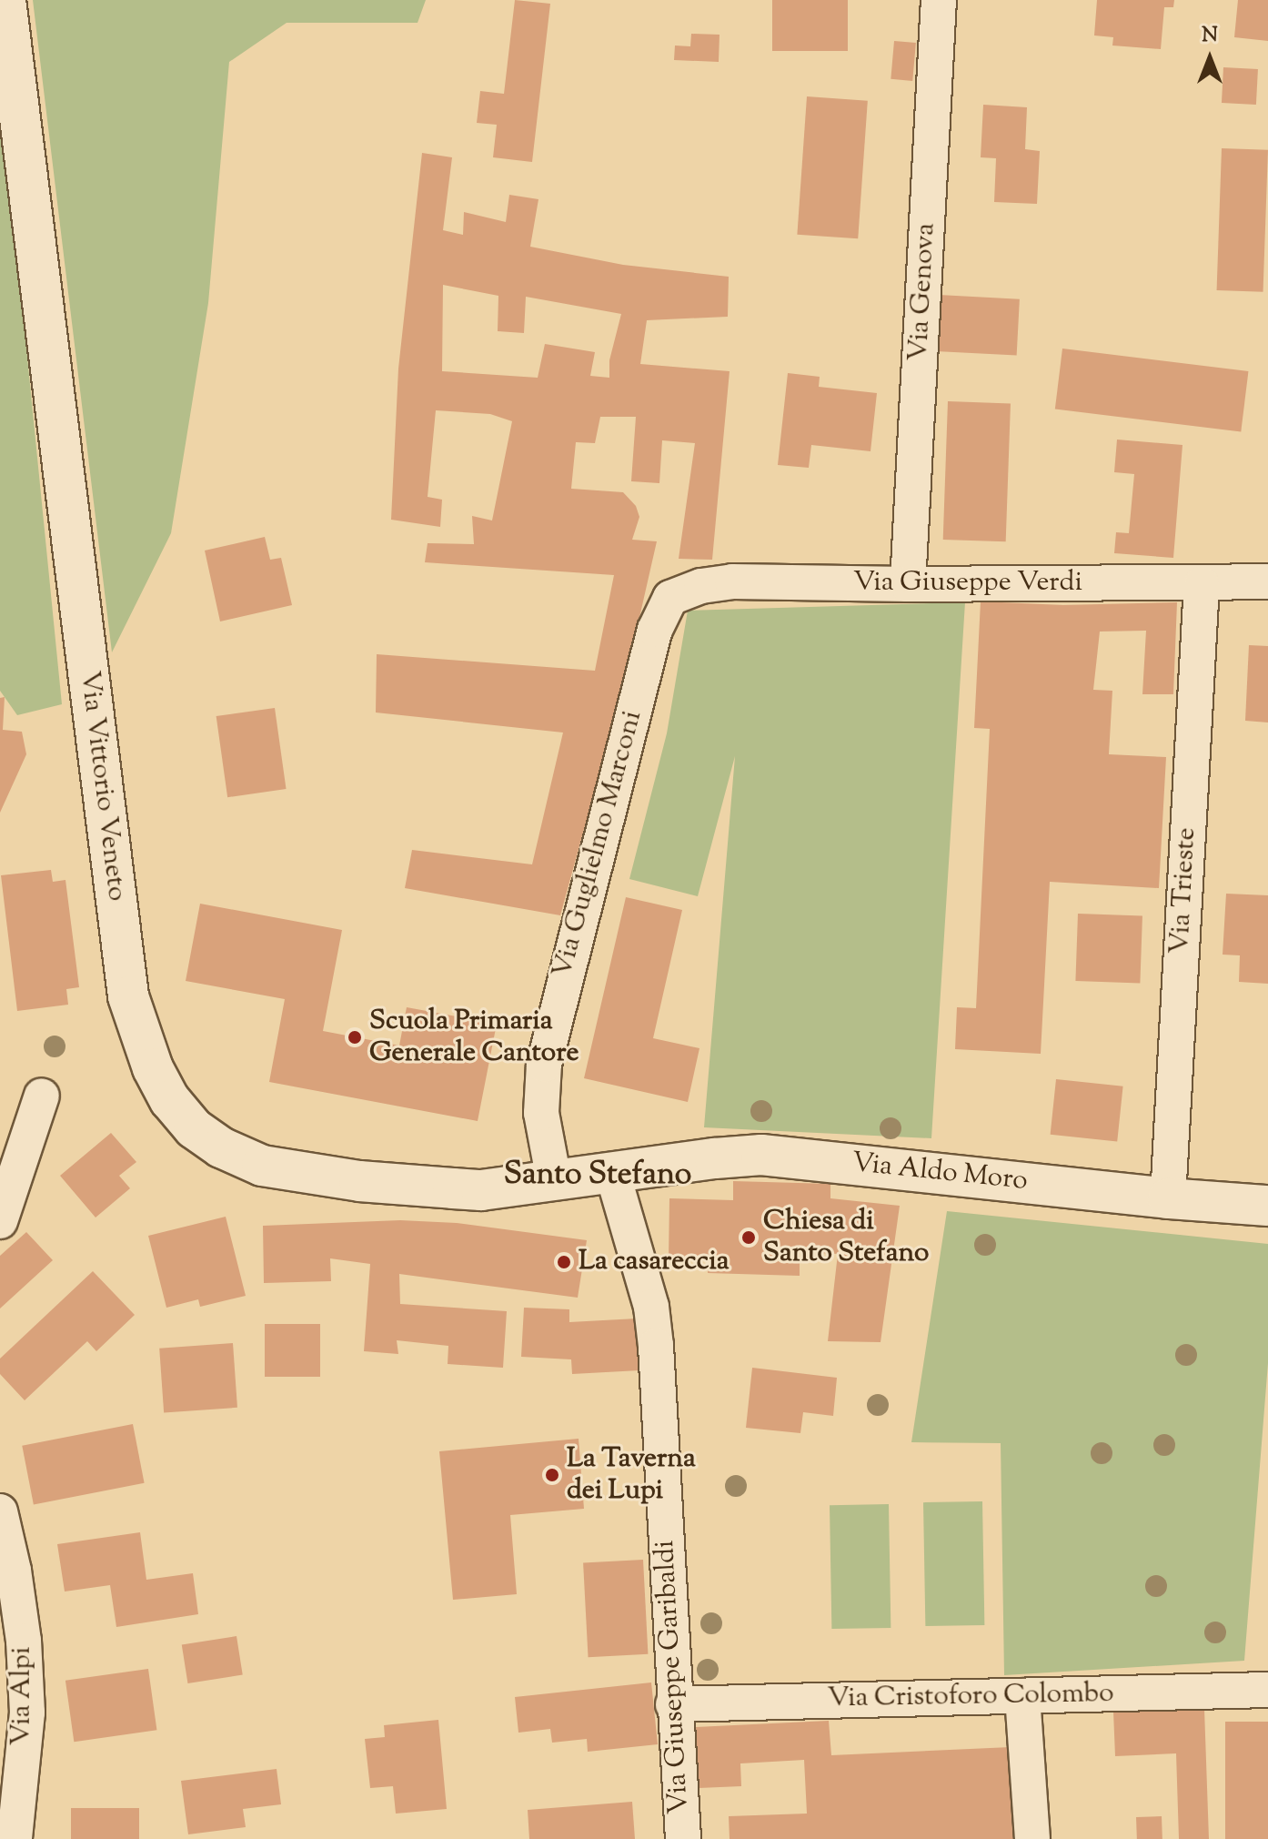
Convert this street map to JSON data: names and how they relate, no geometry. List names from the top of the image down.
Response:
{
  "streets": {
    "street": [
      "Via Genova",
      "Via Giuseppe Verdi",
      "Via Vittorio Veneto",
      "Via Guglielmo Marconi",
      "Via Trieste",
      "Via Aldo Moro",
      "Via Giuseppe Garibaldi",
      "Via Alpi",
      "Via Cristoforo Colombo"
    ]
  },
  "crossings": [
    ["Via Genova", "Via Giuseppe Verdi"],
    ["Via Giuseppe Verdi", "Via Guglielmo Marconi"],
    ["Via Giuseppe Verdi", "Via Trieste"],
    ["Via Vittorio Veneto", "Via Guglielmo Marconi"],
    ["Via Vittorio Veneto", "Via Aldo Moro"],
    ["Via Vittorio Veneto", "Via Giuseppe Garibaldi"],
    ["Via Trieste", "Via Aldo Moro"],
    ["Via Aldo Moro", "Via Giuseppe Garibaldi"],
    ["Via Giuseppe Garibaldi", "Via Cristoforo Colombo"]
  ],
  "districts": ["Santo Stefano"],
  "places": [
    "Scuola Primaria Generale Cantore",
    "Chiesa di Santo Stefano",
    "La casareccia",
    "La Taverna dei Lupi"
  ],
  "north": "top"
}
